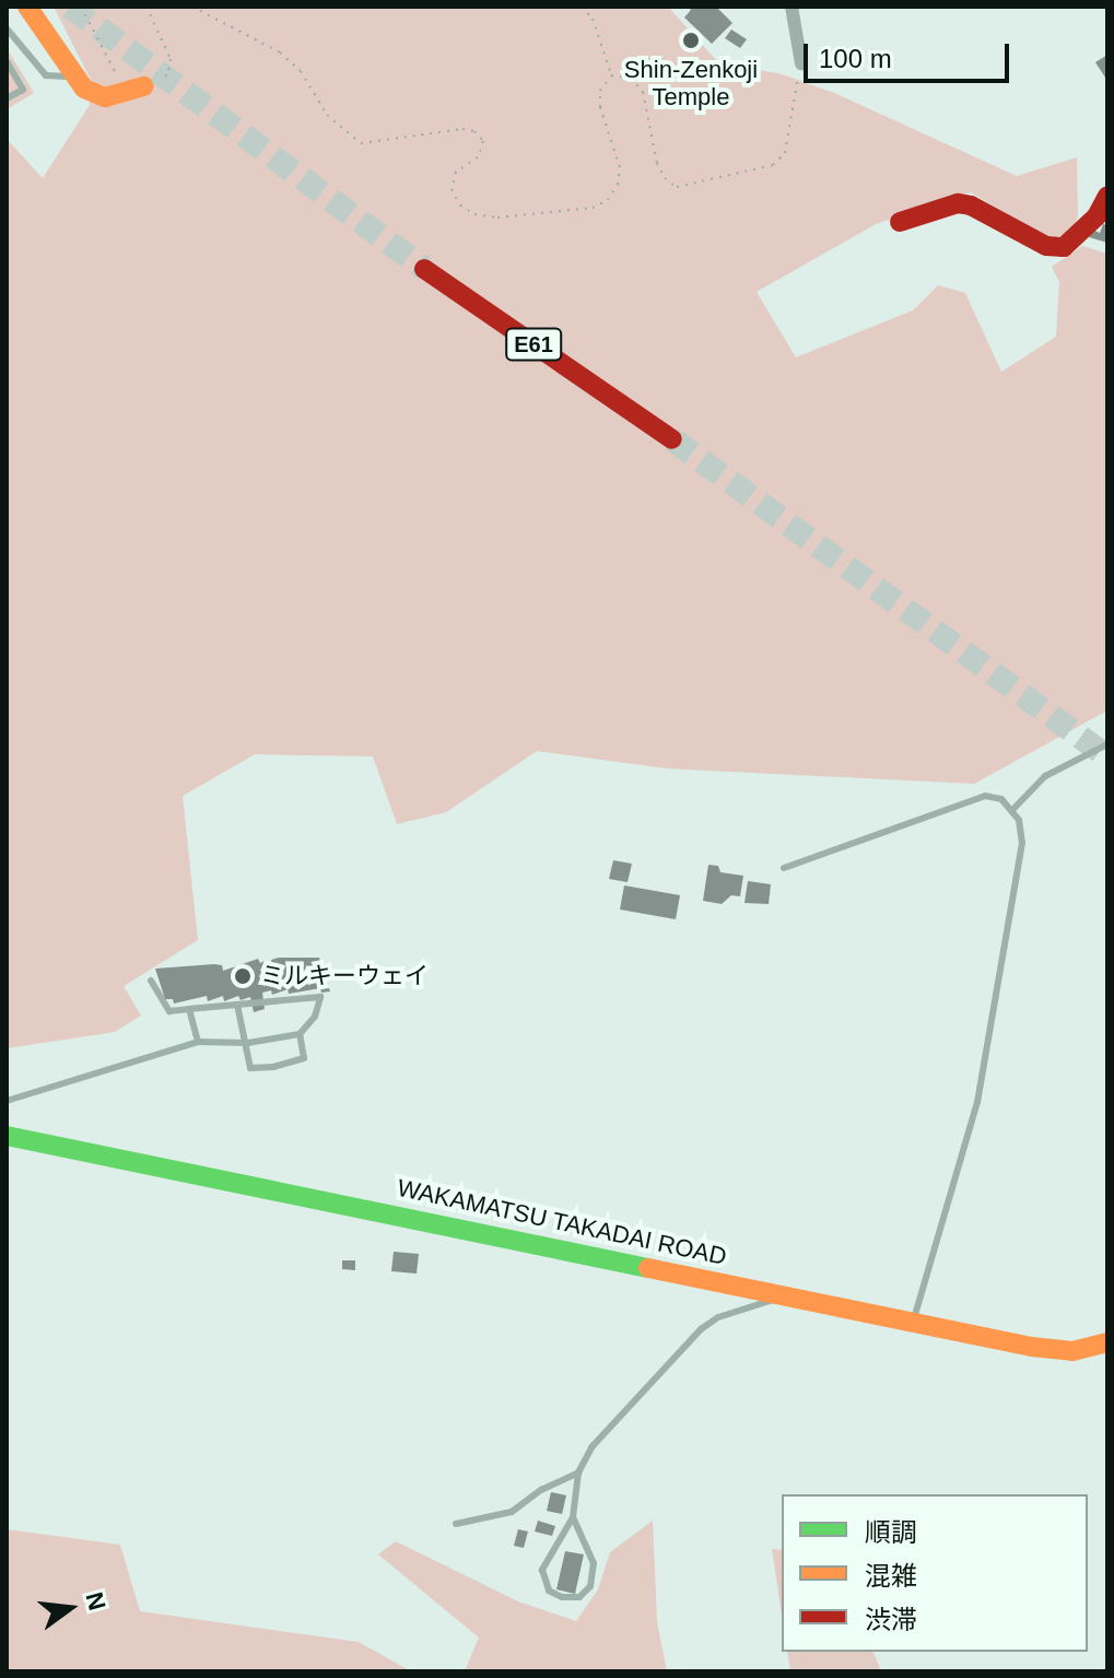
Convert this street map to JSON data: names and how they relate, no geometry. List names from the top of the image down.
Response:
{
  "streets": {
    "main road": ["E61", "WAKAMATSU TAKADAI ROAD"]
  },
  "places": ["Shin-Zenkoji Temple", "ミルキーウェイ"],
  "legend": ["順調", "混雑", "渋滞"],
  "scale_bar": "100 m",
  "north": "right"
}
